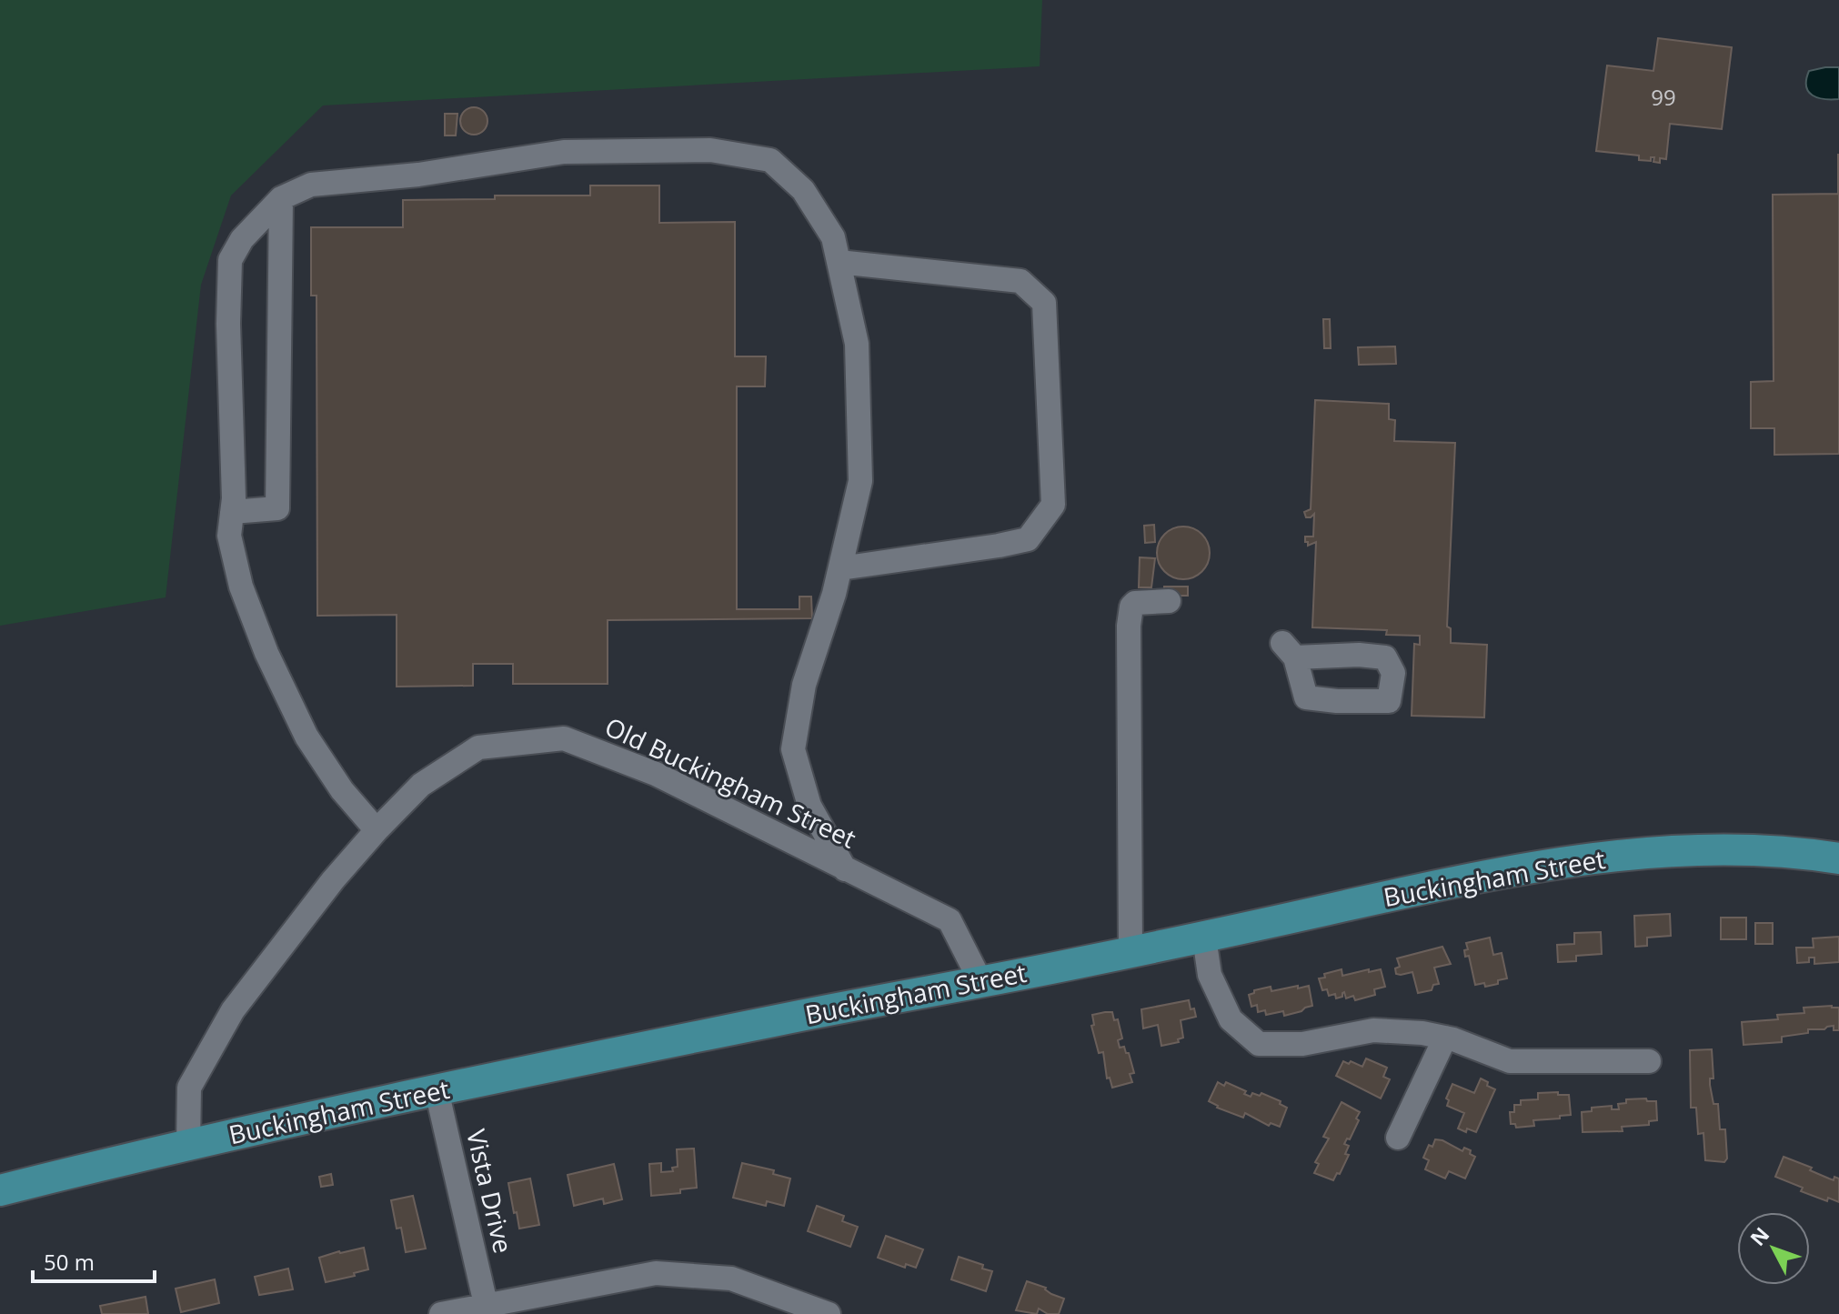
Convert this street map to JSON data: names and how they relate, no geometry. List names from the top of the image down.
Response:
{
  "streets": {
    "main road": ["Buckingham Street"],
    "street": ["Old Buckingham Street", "Vista Drive"]
  },
  "crossings": [
    ["Old Buckingham Street", "Buckingham Street"],
    ["Buckingham Street", "Vista Drive"]
  ],
  "house_numbers": ["99"],
  "scale_bar": "50 m",
  "north": "top left"
}
